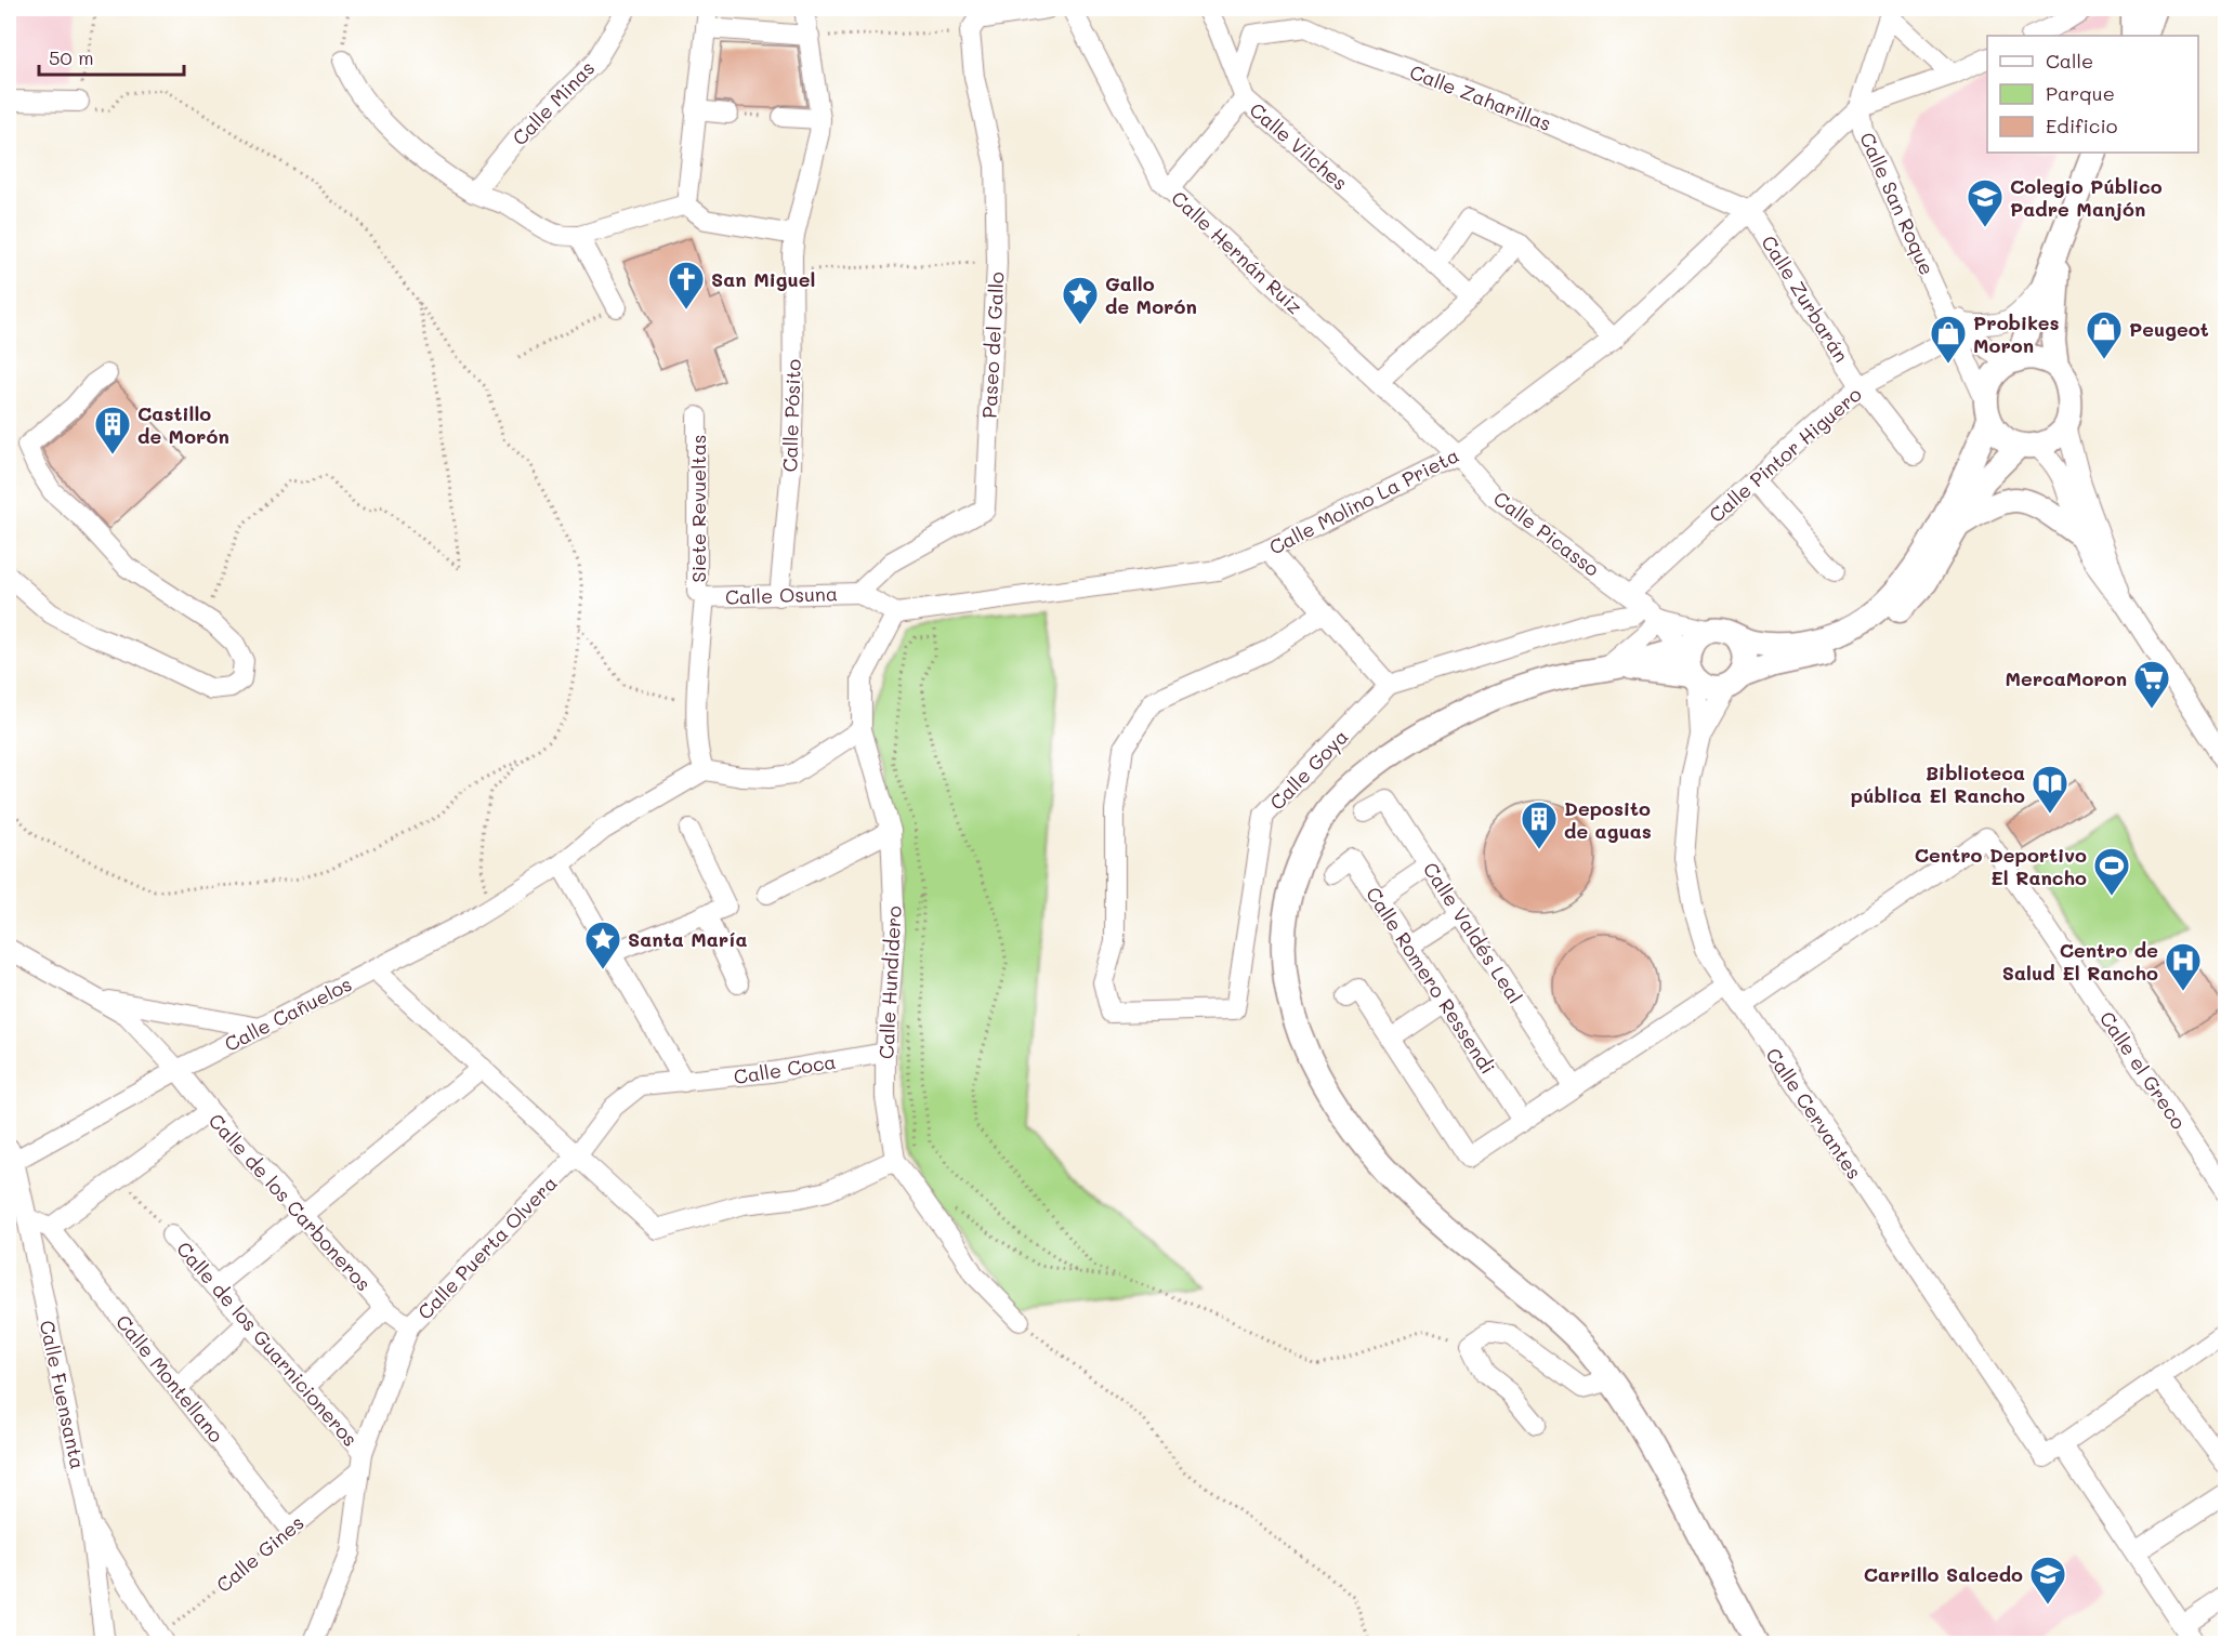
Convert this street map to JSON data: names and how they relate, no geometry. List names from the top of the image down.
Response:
{
  "streets": {
    "street": [
      "Calle Zaharillas",
      "Calle Minas",
      "Calle Vilches",
      "Calle San Roque",
      "Calle Hernán Ruiz",
      "Calle Zurbarán",
      "Paseo del Gallo",
      "Calle Pósito",
      "Calle Pintor Higuero",
      "Calle Molino La Prieta",
      "Siete Revueltas",
      "Calle Picasso",
      "Calle Osuna",
      "Calle Goya",
      "Calle Valdés Leal",
      "Calle Romero Ressendi",
      "Calle Hundidero",
      "Calle Cañuelos",
      "Calle Coca",
      "Calle el Greco",
      "Calle Cervantes",
      "Calle de los Carboneros",
      "Calle Puerta Olvera",
      "Calle de los Guarnicioneros",
      "Calle Montellano",
      "Calle Fuensanta",
      "Calle Gines"
    ]
  },
  "crossings": [
    ["Calle Zaharillas", "Calle Vilches"],
    ["Calle Zaharillas", "Calle Zurbarán"],
    ["Calle Zaharillas", "Calle Molino La Prieta"],
    ["Calle San Roque", "Calle Pintor Higuero"],
    ["Calle San Roque", "Calle Molino La Prieta"],
    ["Calle Hernán Ruiz", "Calle Molino La Prieta"],
    ["Calle Hernán Ruiz", "Calle Picasso"],
    ["Calle Zurbarán", "Calle Pintor Higuero"],
    ["Calle Zurbarán", "Calle Molino La Prieta"],
    ["Paseo del Gallo", "Calle Osuna"],
    ["Calle Pósito", "Calle Osuna"],
    ["Calle Pintor Higuero", "Calle Picasso"],
    ["Calle Pintor Higuero", "Calle Goya"],
    ["Calle Molino La Prieta", "Calle Picasso"],
    ["Calle Molino La Prieta", "Calle Hundidero"],
    ["Siete Revueltas", "Calle Osuna"],
    ["Calle Picasso", "Calle Goya"],
    ["Calle Hundidero", "Calle Coca"],
    ["Calle Cañuelos", "Calle de los Carboneros"],
    ["Calle Cañuelos", "Calle Fuensanta"],
    ["Calle Coca", "Calle Puerta Olvera"],
    ["Calle el Greco", "Calle Cervantes"],
    ["Calle de los Carboneros", "Calle Puerta Olvera"],
    ["Calle Puerta Olvera", "Calle de los Guarnicioneros"],
    ["Calle Puerta Olvera", "Calle Gines"],
    ["Calle de los Guarnicioneros", "Calle Gines"],
    ["Calle Montellano", "Calle Gines"]
  ],
  "places": {
    "school or university": ["Colegio Público Padre Manjón", "Carrillo Salcedo"],
    "church": ["San Miguel"],
    "place": ["Gallo de Morón", "Santa María"],
    "shop": ["Peugeot", "Probikes Moron"],
    "building": ["Castillo de Morón", "Deposito de aguas"],
    "supermarket": ["MercaMoron"],
    "library": ["Biblioteca pública El Rancho"],
    "sports": ["Centro Deportivo El Rancho"],
    "hospital": ["Centro de Salud El Rancho"]
  },
  "legend": ["Calle", "Parque", "Edificio"],
  "scale_bar": "50 m"
}
